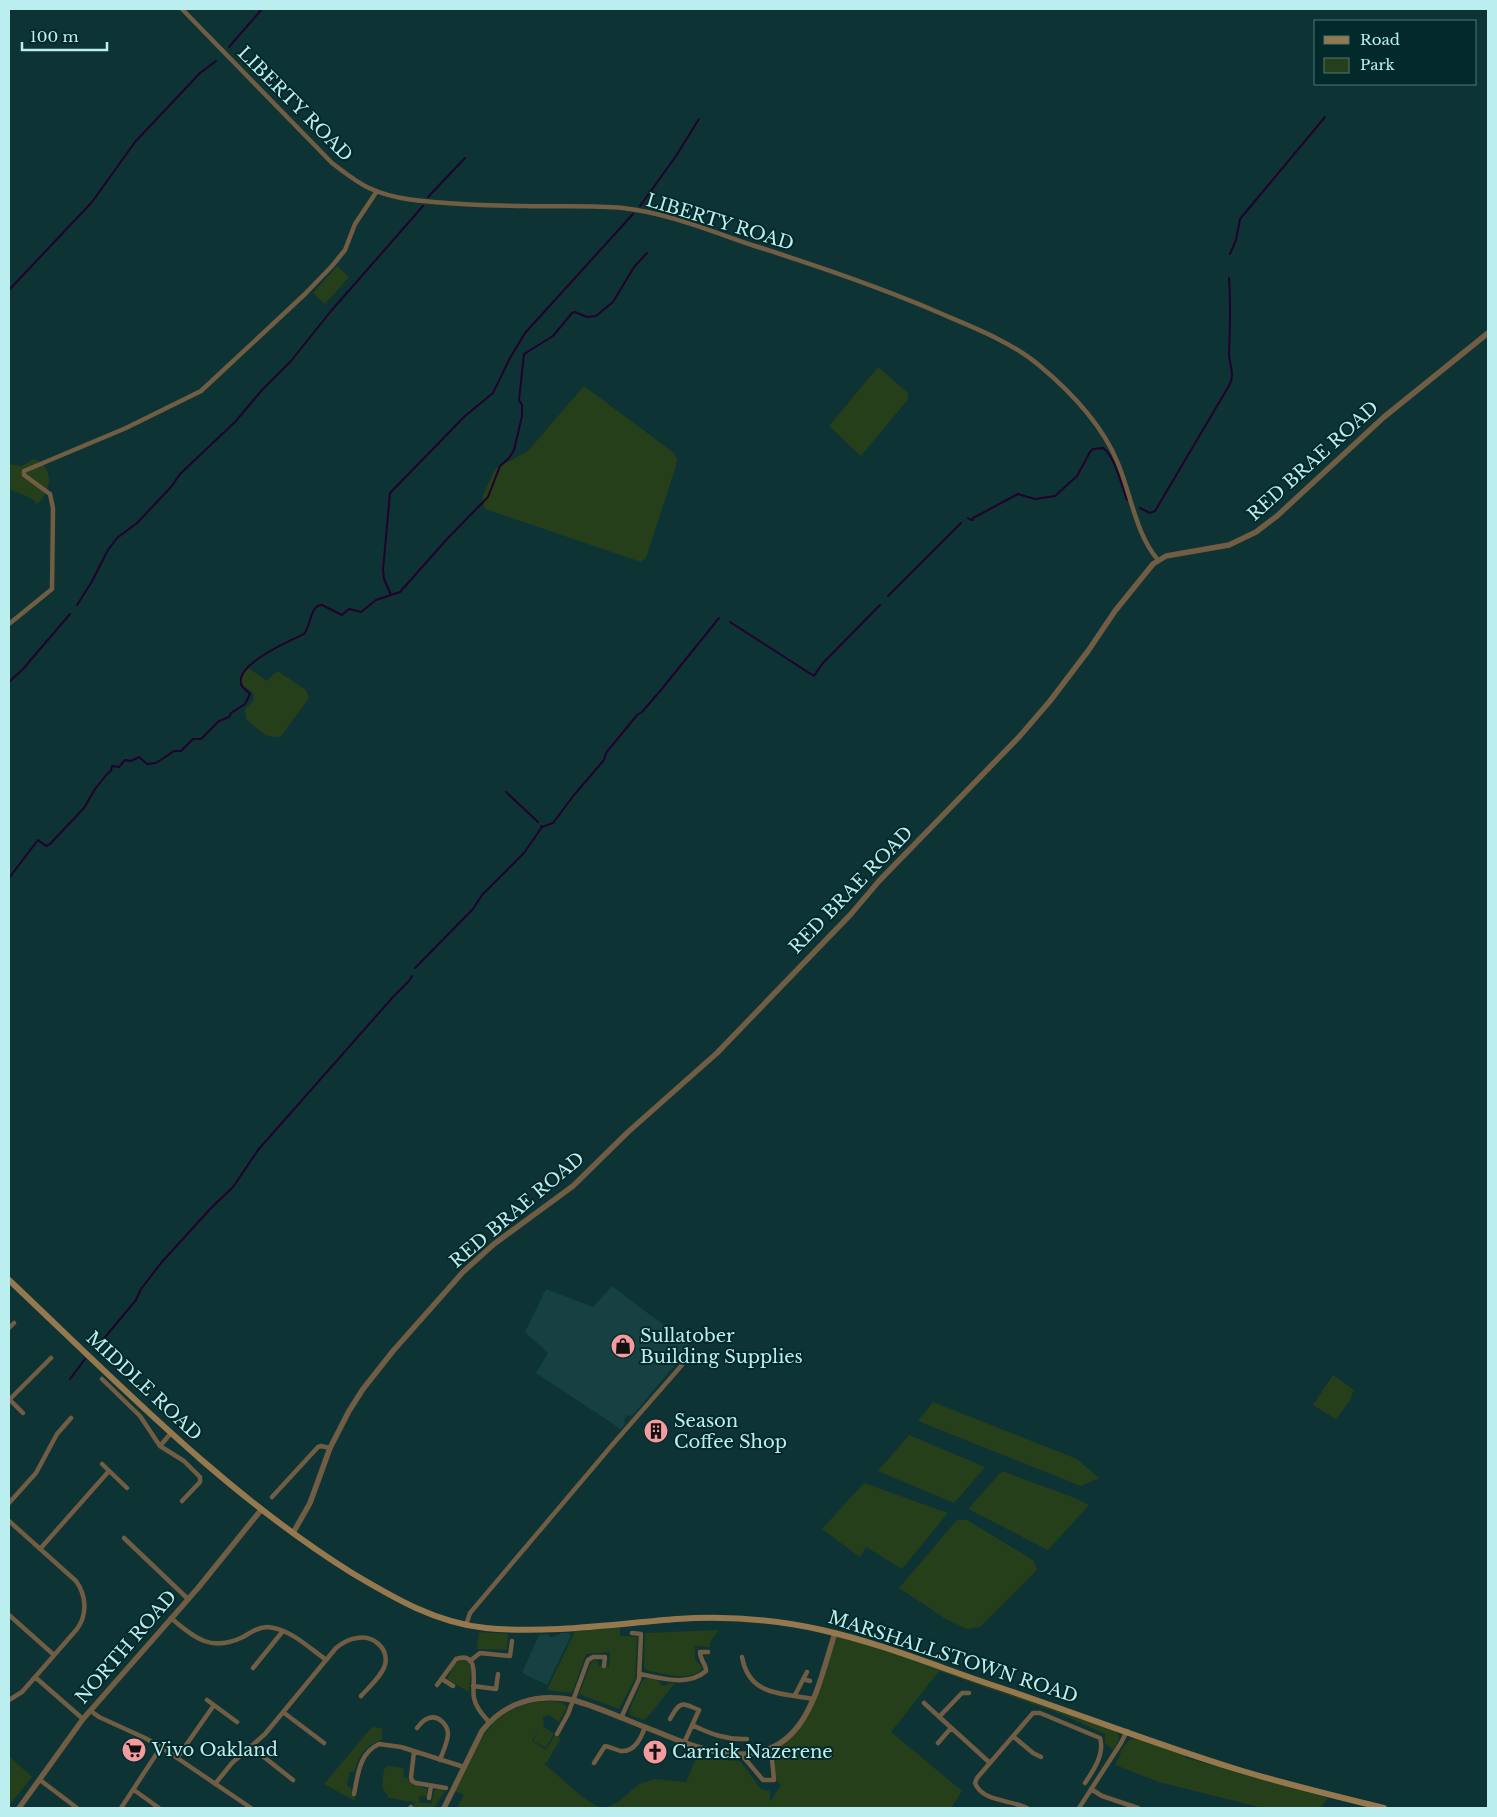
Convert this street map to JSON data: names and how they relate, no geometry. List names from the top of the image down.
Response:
{
  "streets": {
    "main road": ["MIDDLE ROAD", "MARSHALLSTOWN ROAD"],
    "street": ["LIBERTY ROAD", "RED BRAE ROAD", "NORTH ROAD"]
  },
  "crossings": [
    ["LIBERTY ROAD", "RED BRAE ROAD"],
    ["RED BRAE ROAD", "MARSHALLSTOWN ROAD"],
    ["MIDDLE ROAD", "NORTH ROAD"],
    ["MIDDLE ROAD", "MARSHALLSTOWN ROAD"],
    ["NORTH ROAD", "MARSHALLSTOWN ROAD"]
  ],
  "places": {
    "shop": ["Sullatober Building Supplies"],
    "building": ["Season Coffee Shop"],
    "supermarket": ["Vivo Oakland"],
    "church": ["Carrick Nazerene"]
  },
  "legend": ["Road", "Park"],
  "scale_bar": "100 m"
}
